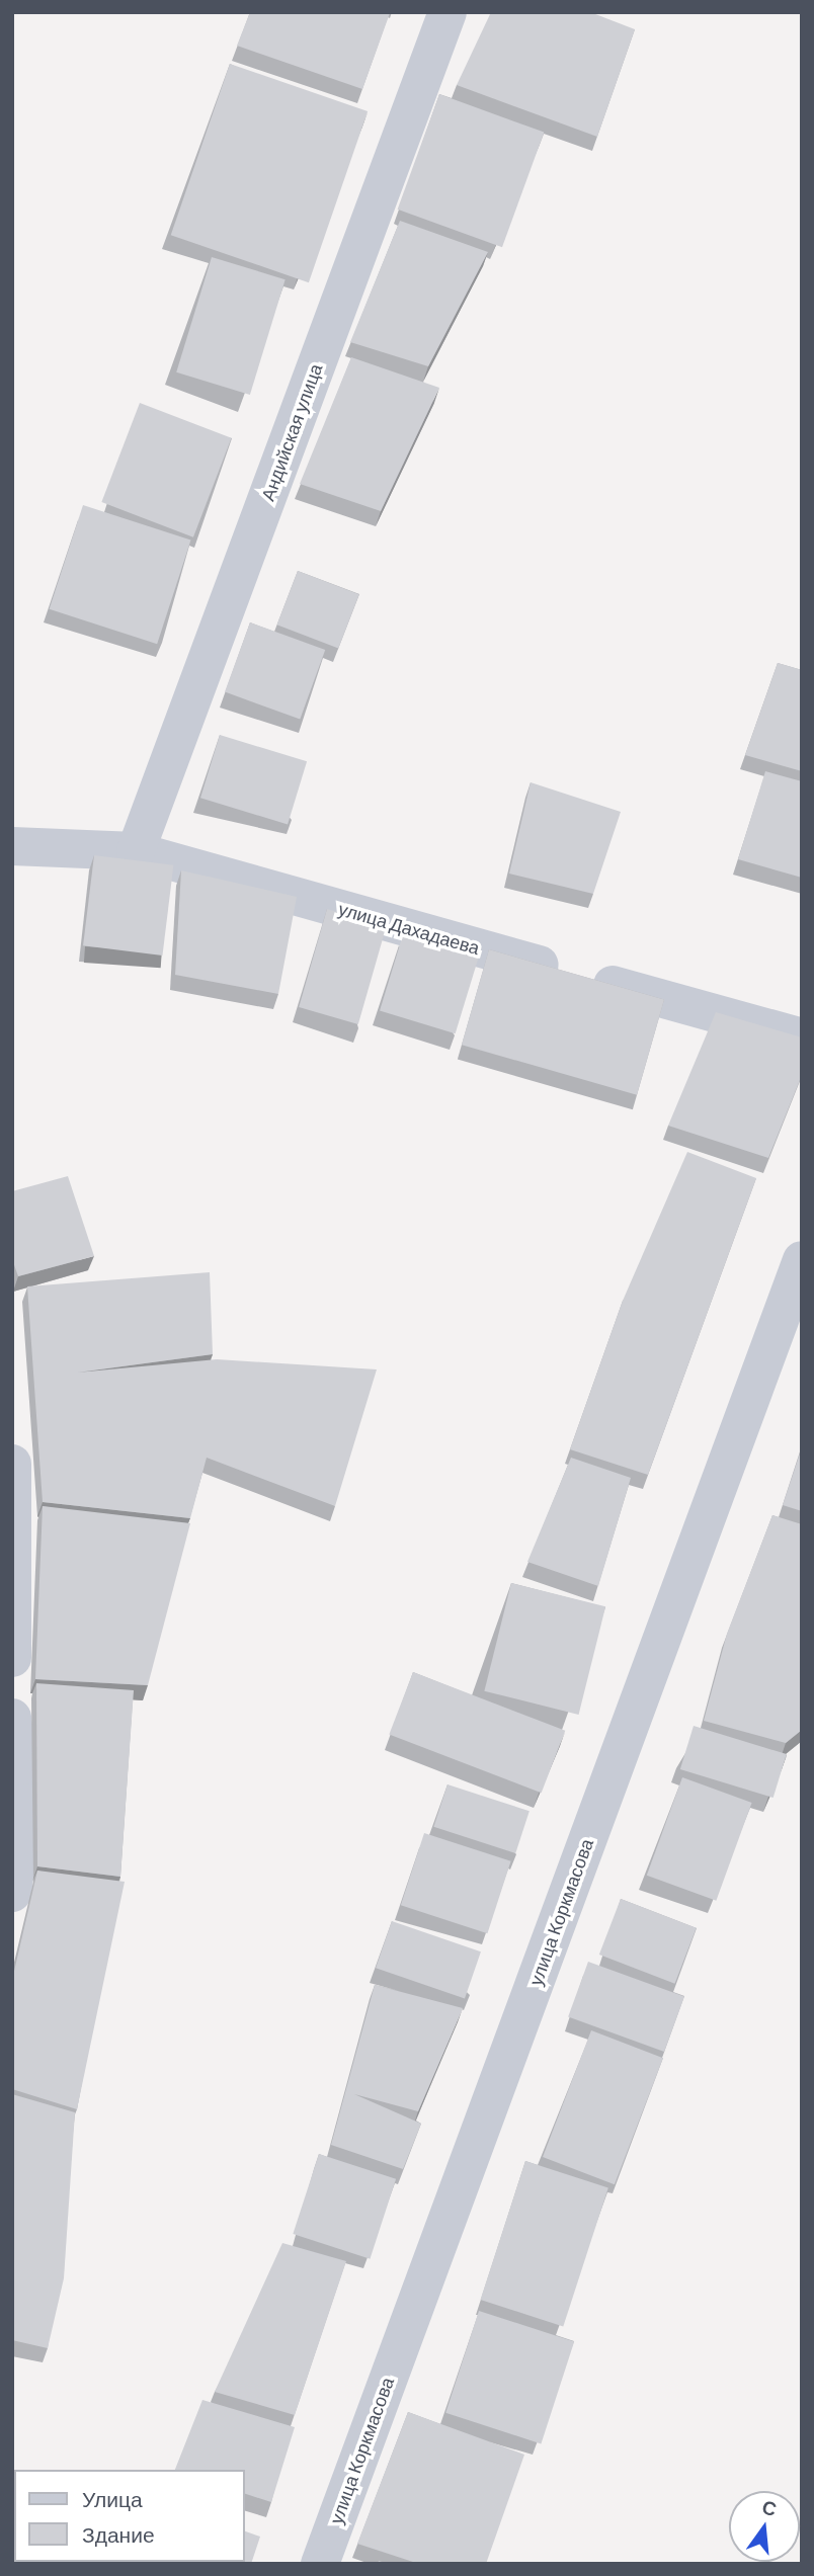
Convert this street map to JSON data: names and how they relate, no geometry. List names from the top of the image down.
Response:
{
  "streets": {
    "street": ["Андийская улица", "улица Дахадаева", "улица Коркмасова"]
  },
  "crossings": [
    ["Андийская улица", "улица Дахадаева"]
  ],
  "legend": ["Улица", "Здание"],
  "north": "top"
}
